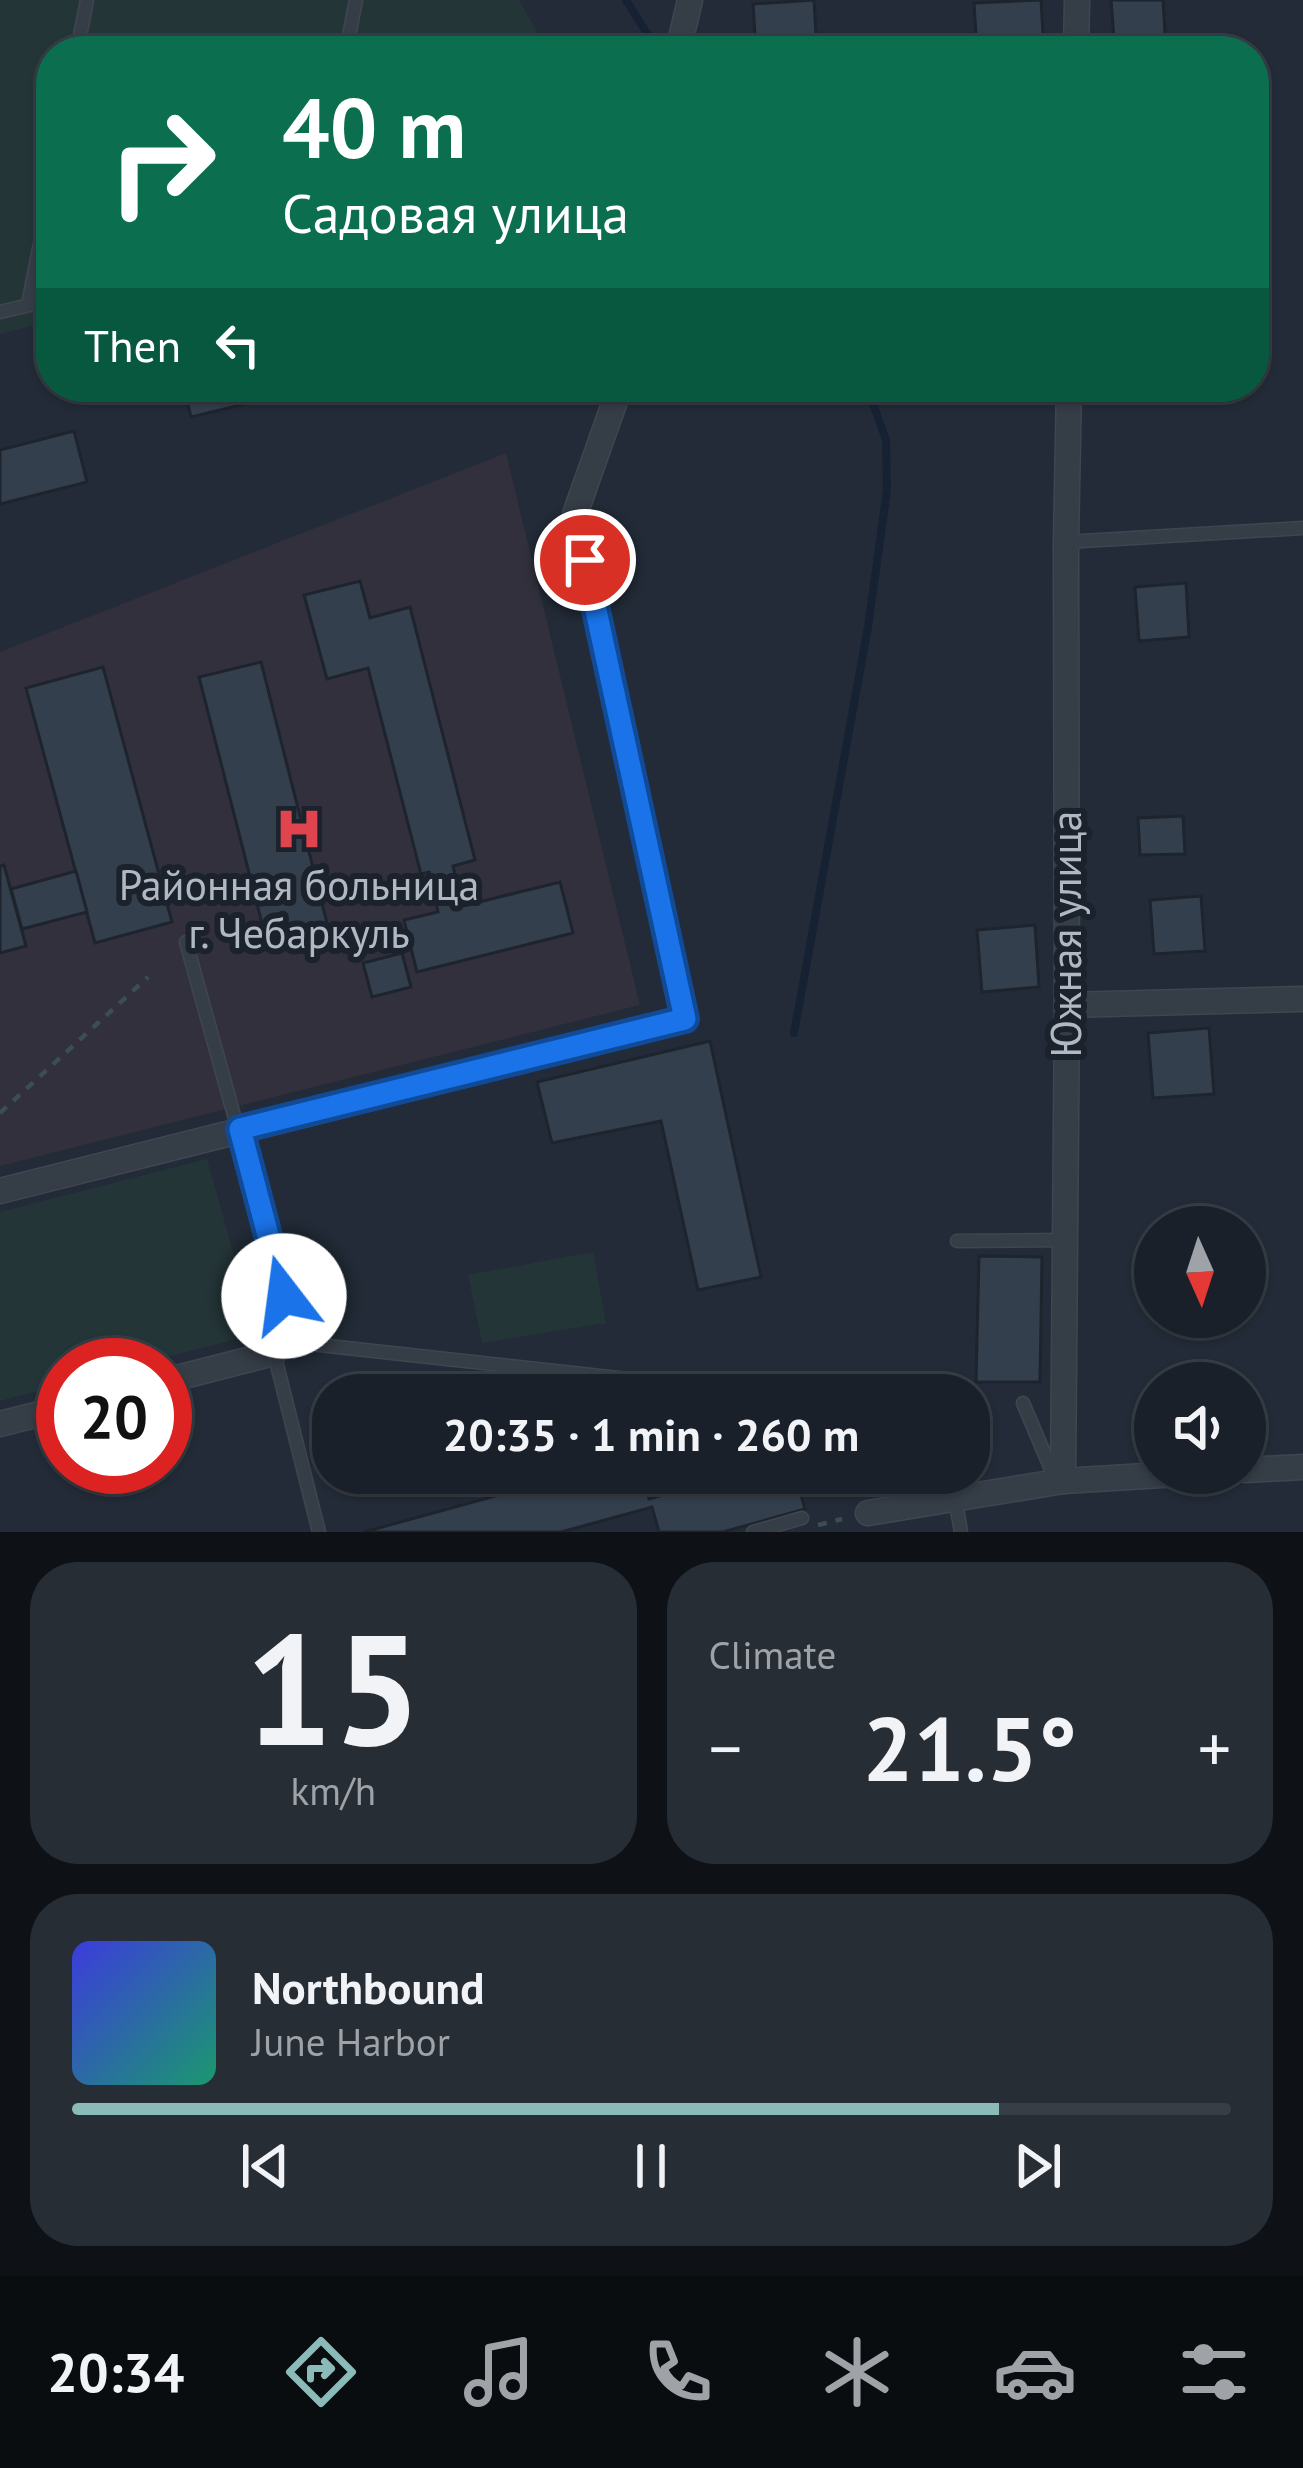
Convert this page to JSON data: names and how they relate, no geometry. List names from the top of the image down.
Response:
{
  "streets": {
    "street": ["Южная улица"]
  },
  "places": {
    "hospital": ["Районная больница г. Чебаркуль"]
  },
  "north": "bottom",
  "page": {
    "turn": ["40 m", "Садовая улица"],
    "then": "Then",
    "limit": "20",
    "trip": "20:35 · 1 min · 260 m",
    "tile": [
      ["15", "km/h"],
      "Climate"
    ],
    "heat": ["−", "21.5°", "+"],
    "song": ["Northbound", "June Harbor"],
    "tabs": "20:34"
  }
}
